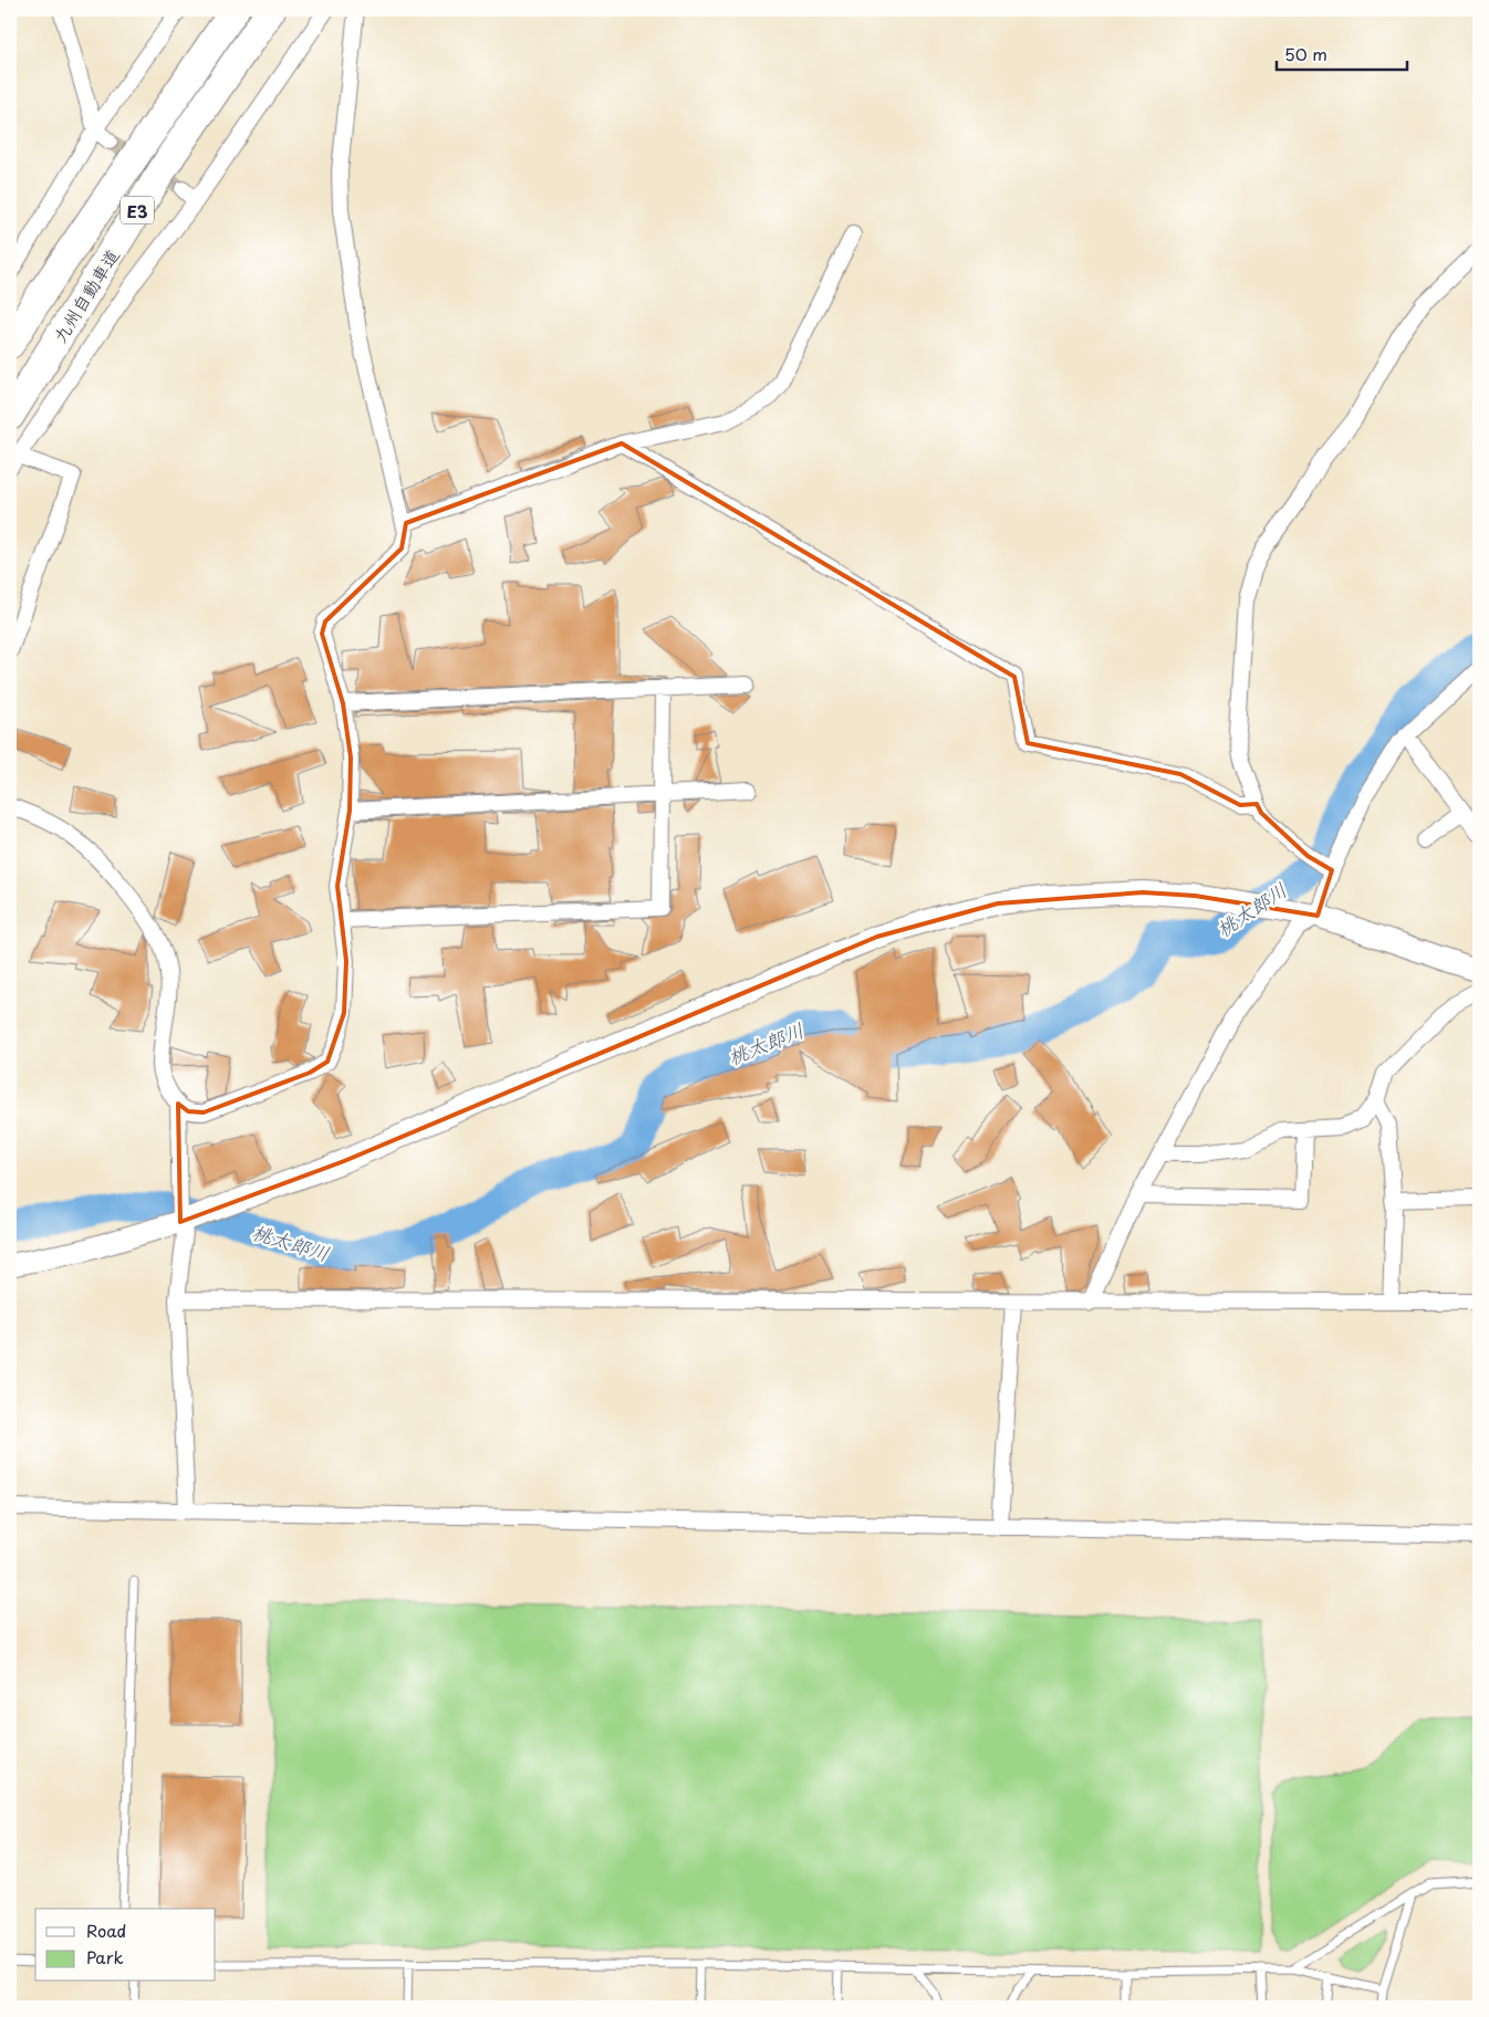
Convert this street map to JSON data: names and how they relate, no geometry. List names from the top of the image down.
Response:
{
  "streets": {
    "highway": ["E3", "九州自動車道"]
  },
  "water": ["桃太郎川"],
  "legend": ["Road", "Park"],
  "scale_bar": "50 m"
}
